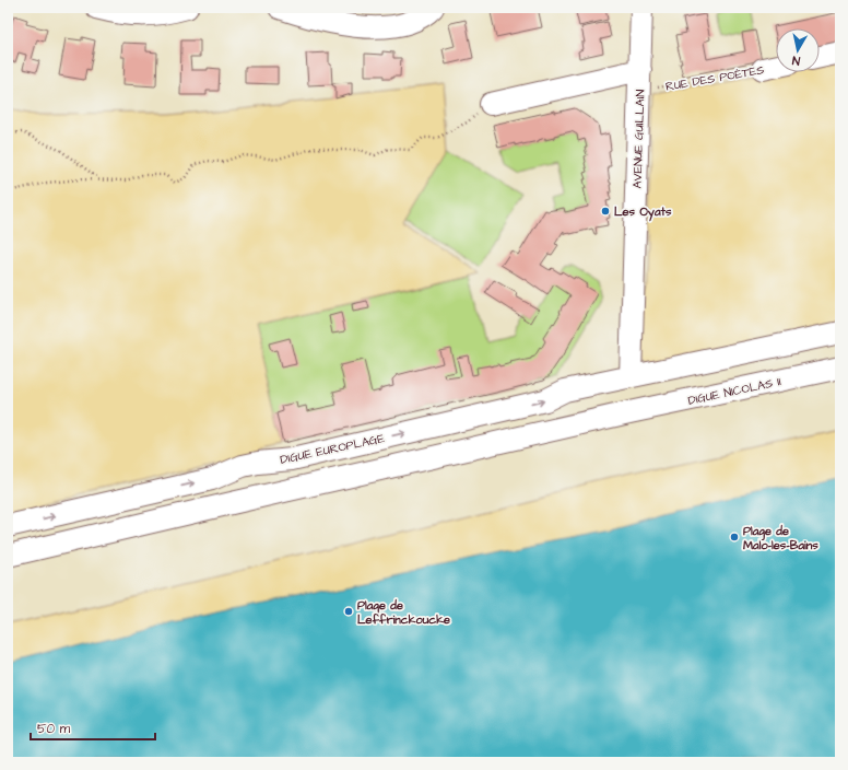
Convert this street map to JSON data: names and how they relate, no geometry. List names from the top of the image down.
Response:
{
  "streets": {
    "street": [
      "RUE DES POÈTES",
      "AVENUE GUILLAIN",
      "DIGUE NICOLAS II",
      "DIGUE EUROPLAGE"
    ]
  },
  "crossings": [
    ["RUE DES POÈTES", "AVENUE GUILLAIN"],
    ["AVENUE GUILLAIN", "DIGUE EUROPLAGE"]
  ],
  "one_way": ["DIGUE EUROPLAGE"],
  "places": ["Les Oyats", "Plage de Malo-les-Bains", "Plage de Leffrinckoucke"],
  "scale_bar": "50 m",
  "north": "bottom"
}
